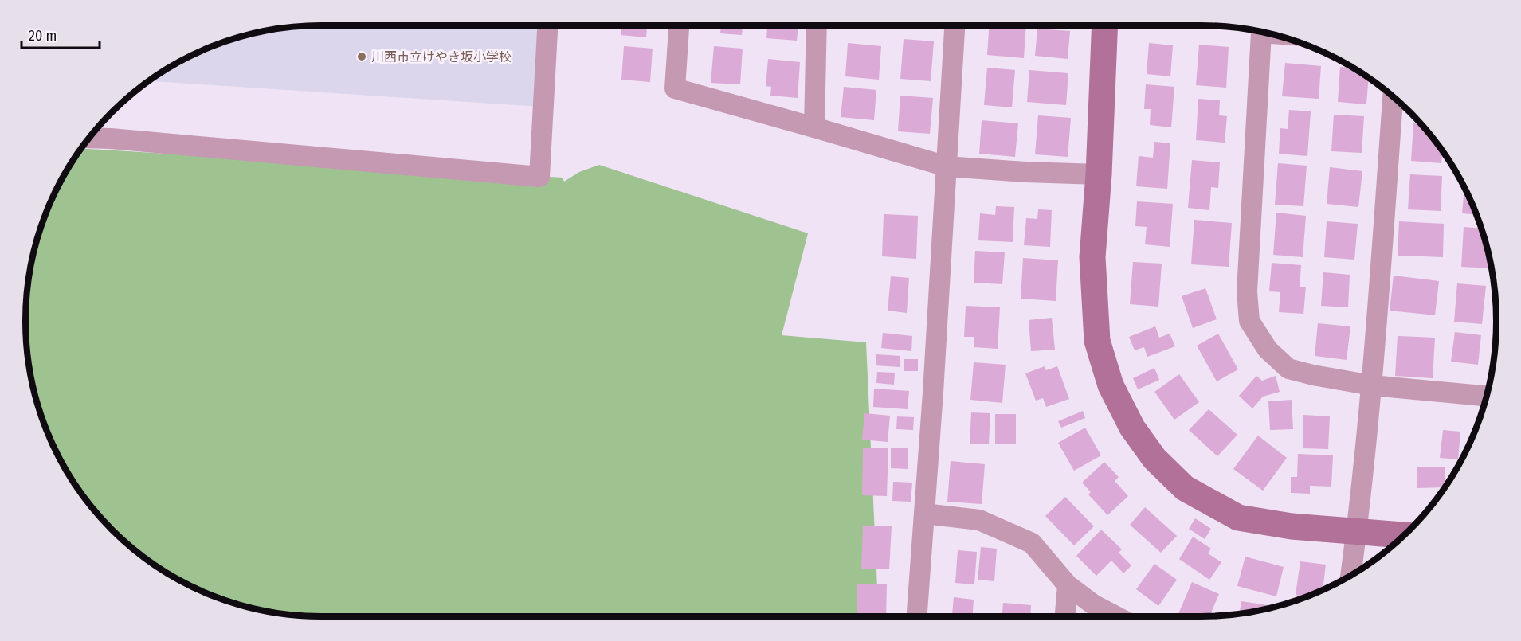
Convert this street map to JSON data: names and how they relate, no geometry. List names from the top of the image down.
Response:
{
  "places": ["川西市立けやき坂小学校"],
  "scale_bar": "20 m"
}
